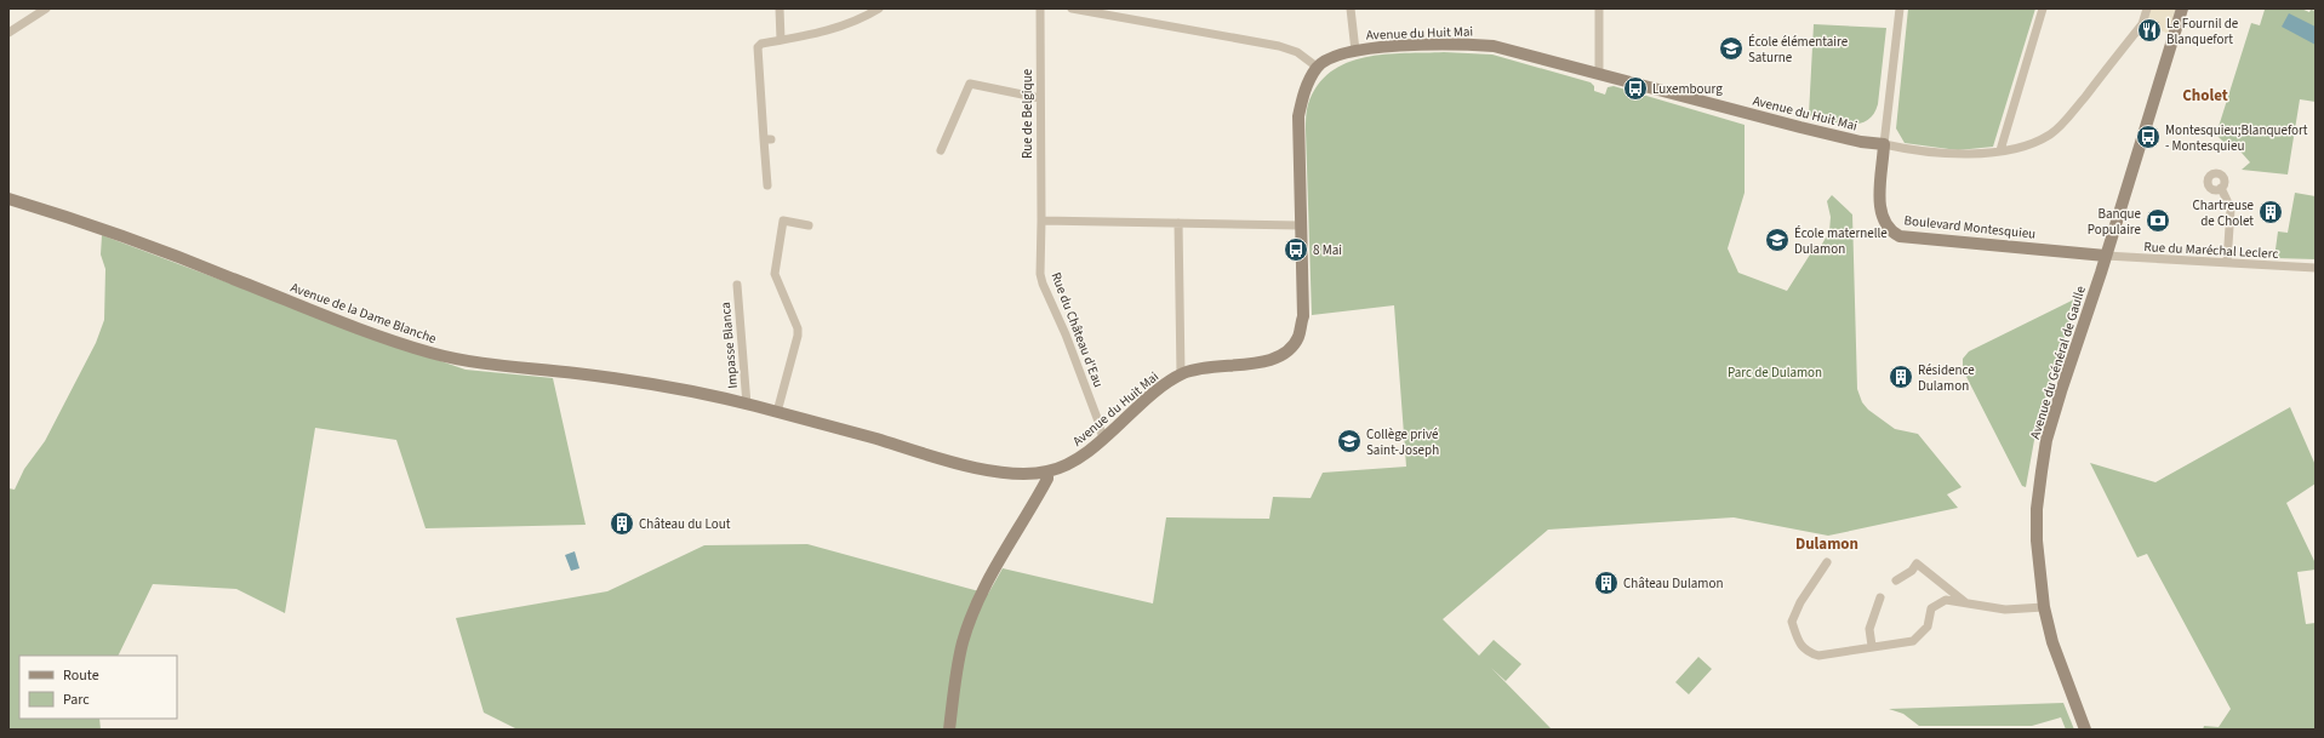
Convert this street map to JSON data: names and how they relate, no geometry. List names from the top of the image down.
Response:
{
  "streets": {
    "main road": [
      "Avenue du Huit Mai",
      "Boulevard Montesquieu",
      "Avenue de la Dame Blanche",
      "Avenue du Général de Gaulle"
    ],
    "street": [
      "Rue de Belgique",
      "Rue du Maréchal Leclerc",
      "Rue du Château d'Eau",
      "Impasse Blanca"
    ]
  },
  "crossings": [
    ["Avenue du Huit Mai", "Boulevard Montesquieu"],
    ["Avenue du Huit Mai", "Avenue de la Dame Blanche"],
    ["Avenue du Huit Mai", "Rue du Château d'Eau"],
    ["Avenue du Huit Mai", "Impasse Blanca"],
    ["Rue de Belgique", "Rue du Château d'Eau"],
    ["Boulevard Montesquieu", "Rue du Maréchal Leclerc"],
    ["Boulevard Montesquieu", "Avenue du Général de Gaulle"],
    ["Rue du Maréchal Leclerc", "Avenue du Général de Gaulle"],
    ["Avenue de la Dame Blanche", "Impasse Blanca"]
  ],
  "districts": ["Cholet", "Dulamon"],
  "parks": ["Parc de Dulamon"],
  "places": {
    "restaurant": ["Le Fournil de Blanquefort"],
    "school or university": ["École élémentaire Saturne", "École maternelle Dulamon", "Collège privé Saint-Joseph"],
    "bus stop": ["Luxembourg", "Montesquieu;Blanquefort - Montesquieu", "8 Mai"],
    "building": [
      "Chartreuse de Cholet",
      "Résidence Dulamon",
      "Château du Lout",
      "Château Dulamon"
    ],
    "bank": ["Banque Populaire"]
  },
  "legend": ["Route", "Parc"]
}
